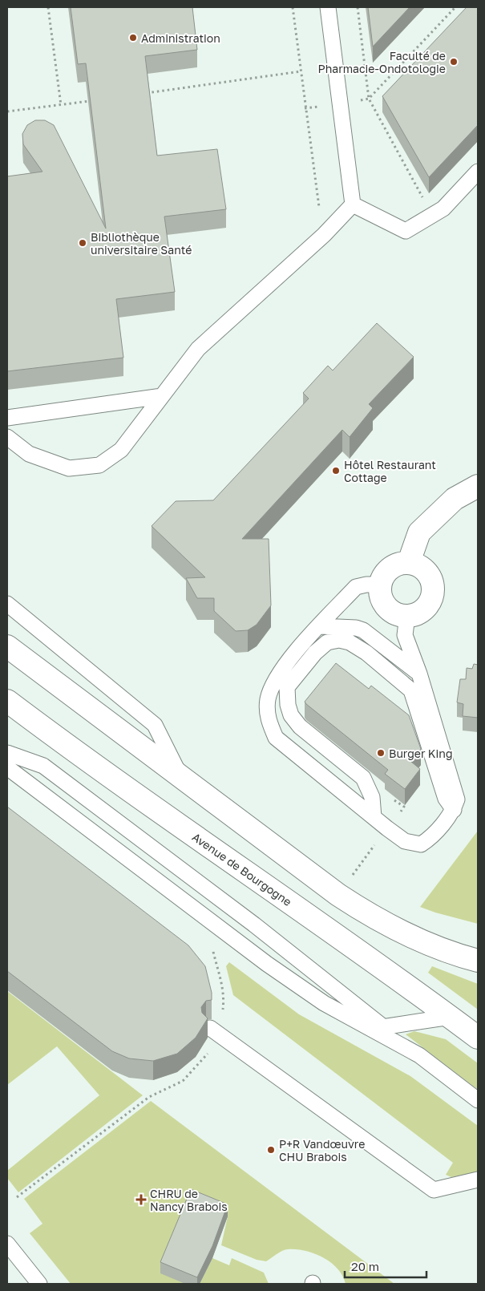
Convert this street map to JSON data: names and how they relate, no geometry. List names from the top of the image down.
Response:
{
  "streets": {
    "main road": ["Avenue de Bourgogne"]
  },
  "places": {
    "other": [
      "Administration",
      "Faculté de Pharmacie-Ondotologie",
      "Bibliothèque universitaire Santé",
      "Hôtel Restaurant Cottage",
      "Burger King",
      "P+R Vandœuvre CHU Brabois"
    ],
    "health": ["CHRU de Nancy Brabois"]
  },
  "scale_bar": "20 m"
}
